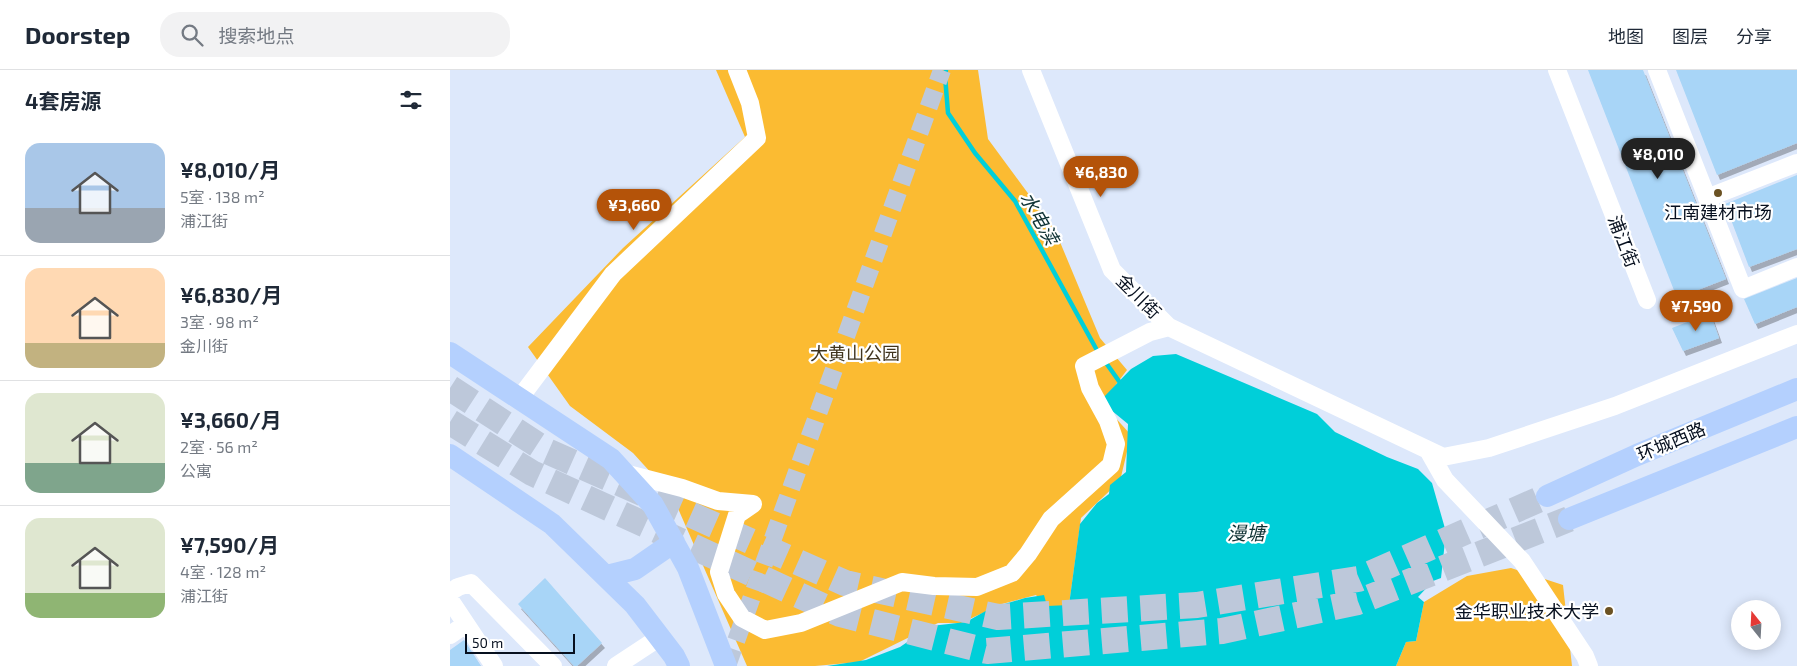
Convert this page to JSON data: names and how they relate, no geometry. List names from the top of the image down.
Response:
{
  "streets": {
    "main road": ["环城西路"],
    "street": ["浦江街", "金川街"]
  },
  "water": ["水电渎", "漫塘"],
  "parks": ["大黄山公园"],
  "places": ["江南建材市场", "金华职业技术大学"],
  "scale_bar": "50 m",
  "north": "top",
  "page": {
    "header": "Doorstep",
    "search": "搜索地点",
    "nav": ["地图", "图层", "分享"],
    "heading": "4套房源",
    "list": [
      {
        "name": "¥8,010/月",
        "note": "5室 · 138 m² · 浦江街"
      },
      {
        "name": "¥6,830/月",
        "note": "3室 · 98 m² · 金川街"
      },
      {
        "name": "¥3,660/月",
        "note": "2室 · 56 m² · 公寓"
      },
      {
        "name": "¥7,590/月",
        "note": "4室 · 128 m² · 浦江街"
      }
    ],
    "price": [
      "¥8,010",
      "¥6,830",
      "¥3,660",
      "¥7,590"
    ],
    "scale": "50 m"
  }
}
